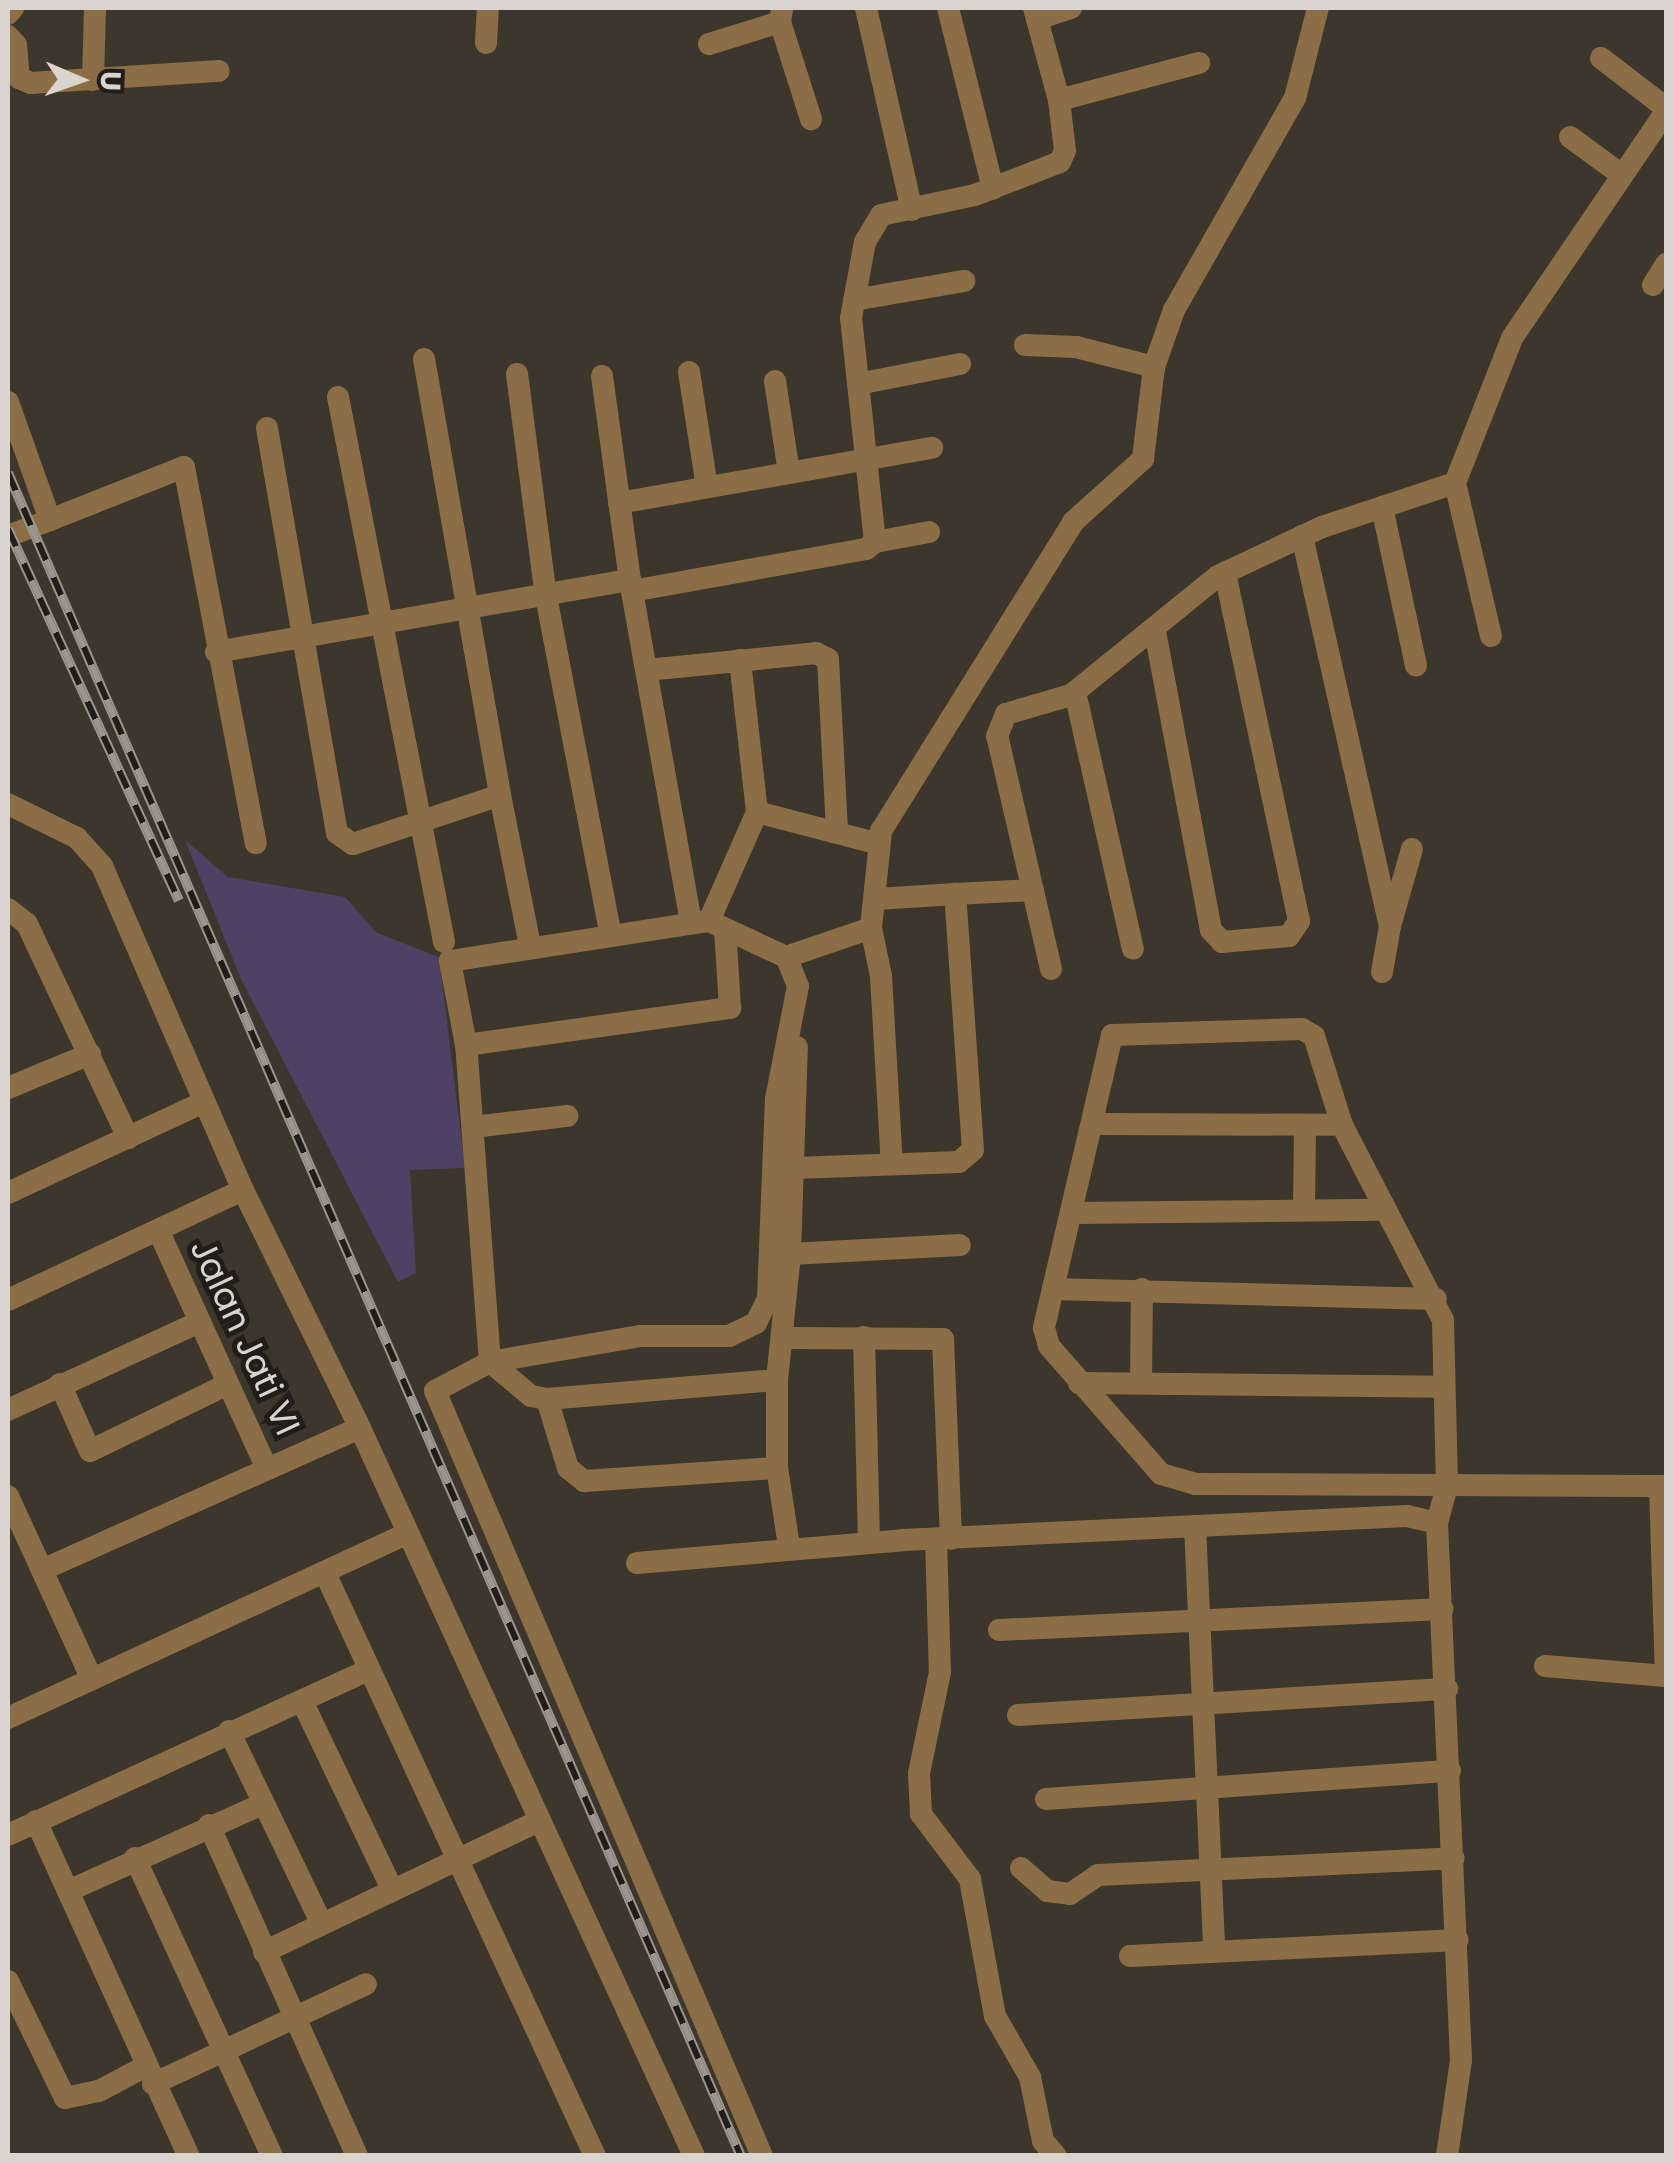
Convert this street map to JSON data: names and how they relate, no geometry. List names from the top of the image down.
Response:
{
  "streets": {
    "street": ["Jalan Jati VI"]
  },
  "north": "right"
}
